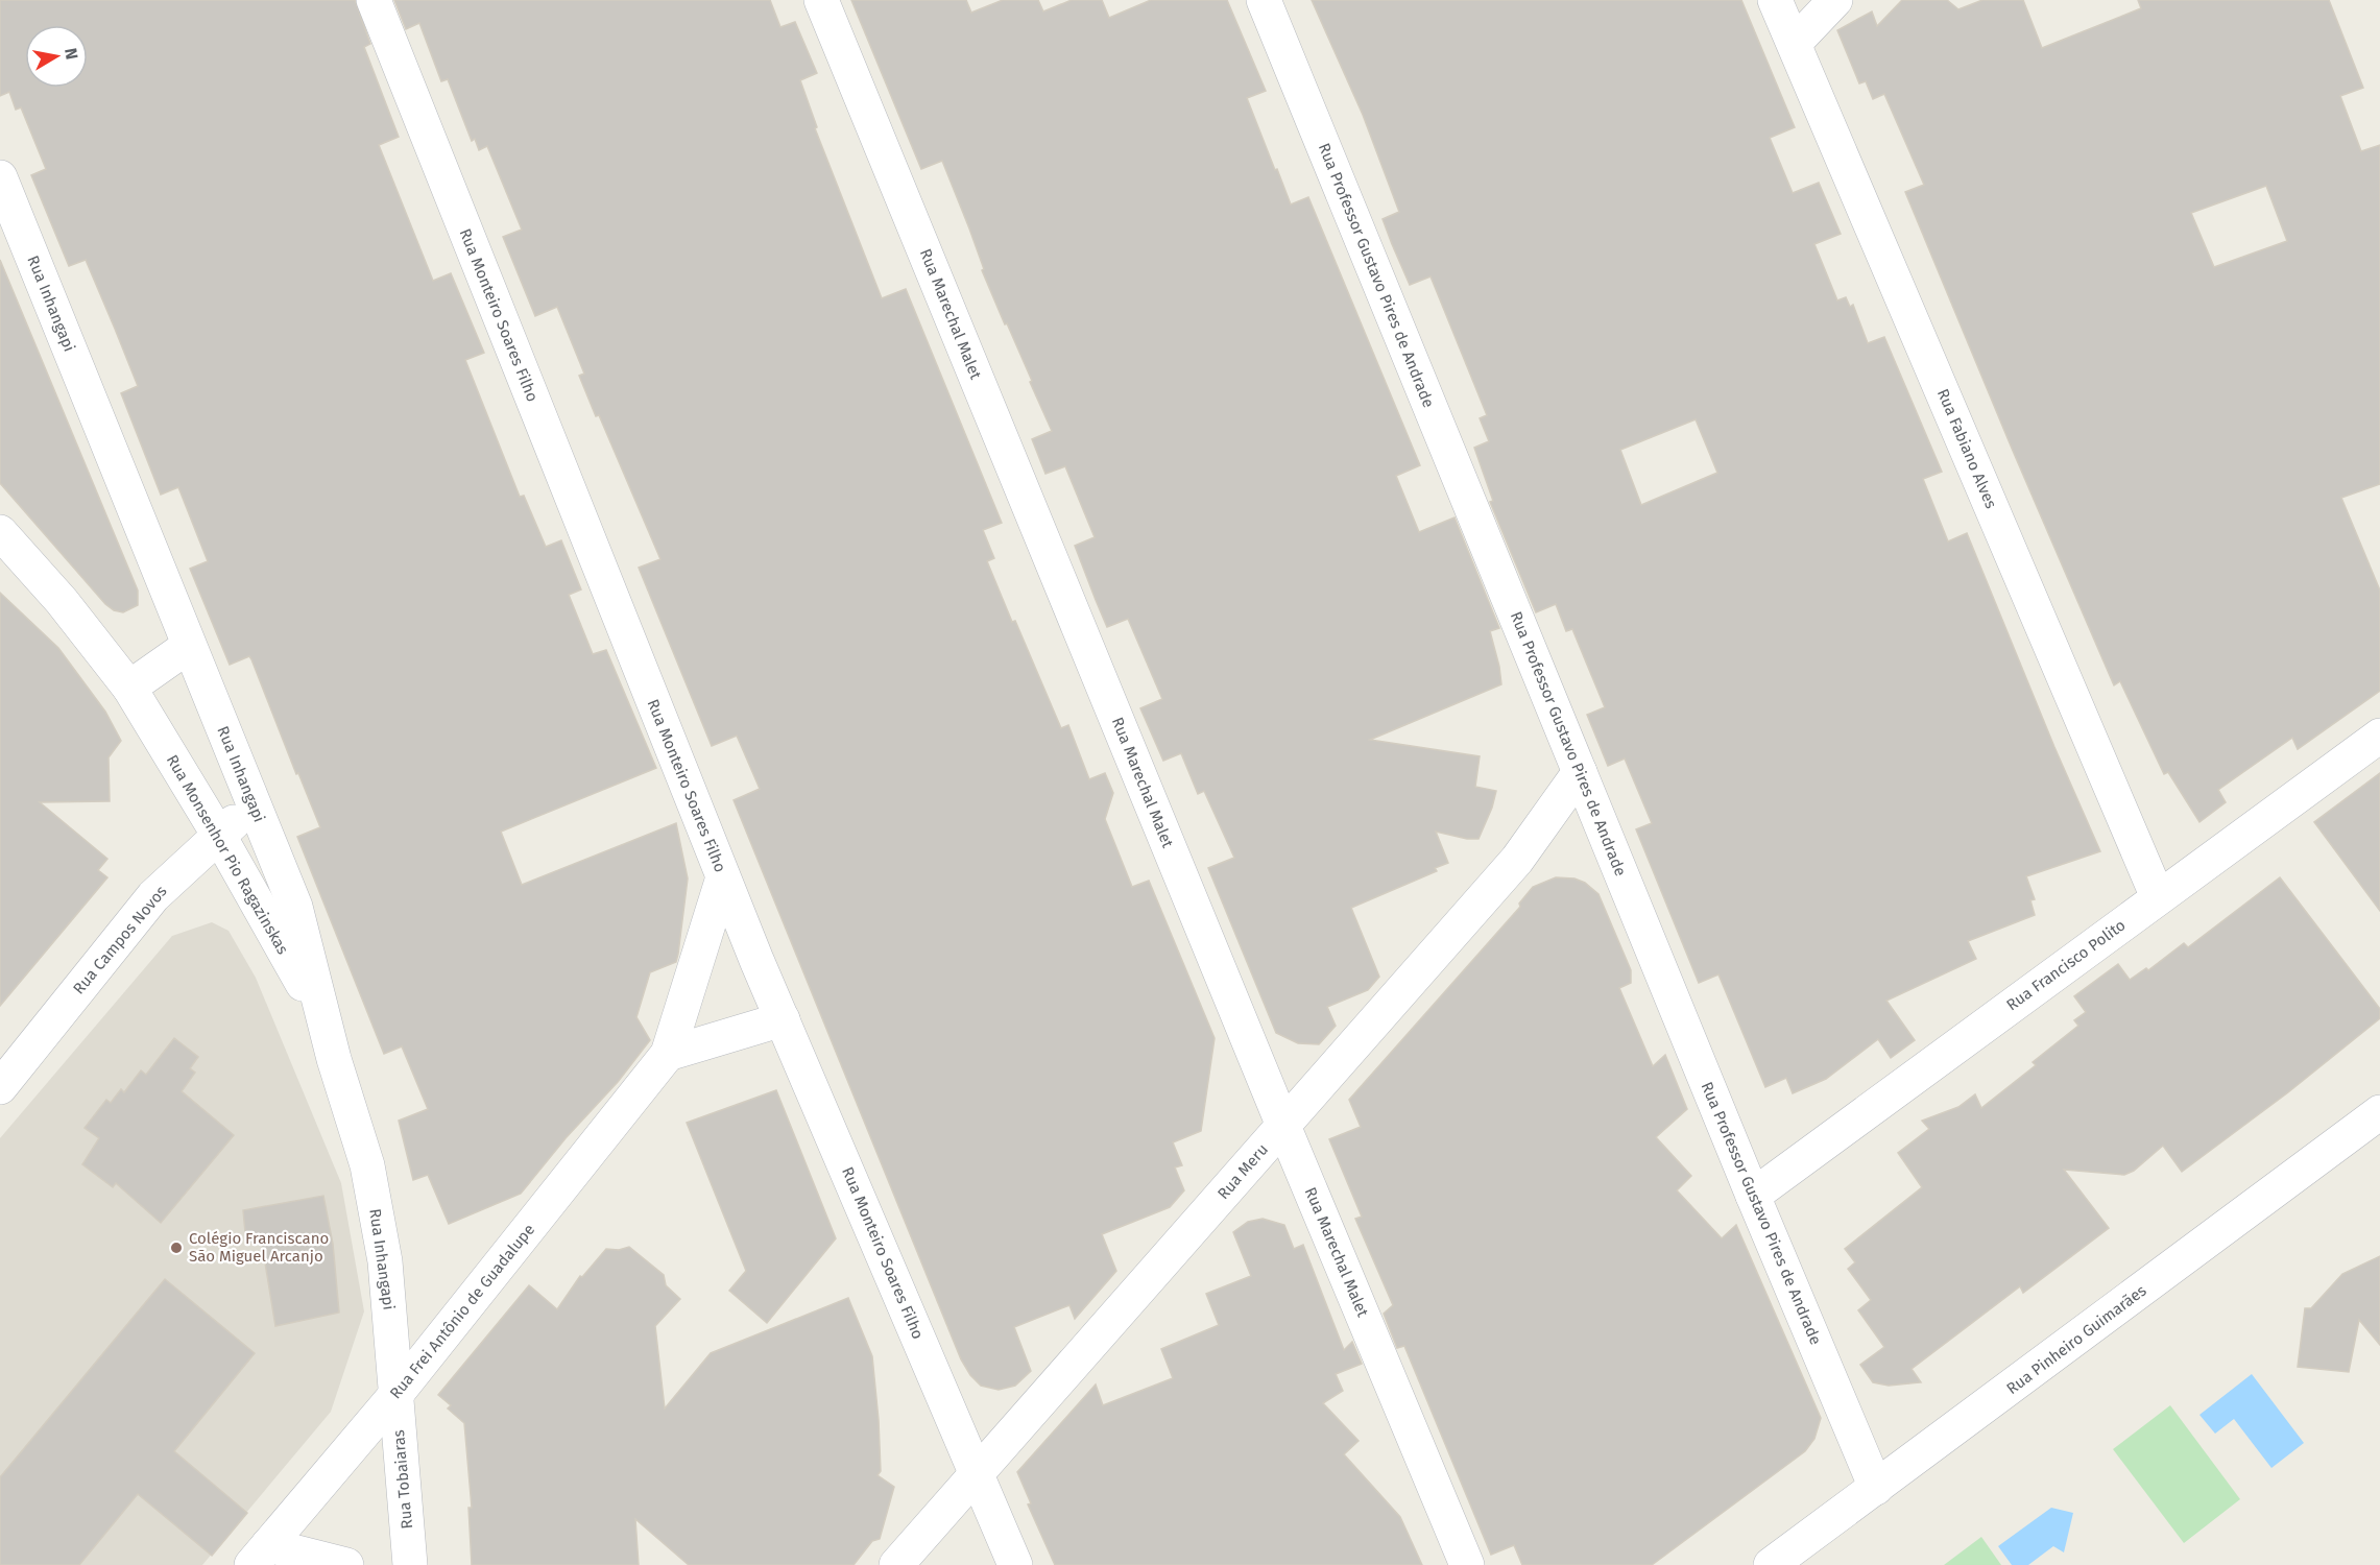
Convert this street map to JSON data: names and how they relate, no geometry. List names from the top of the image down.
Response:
{
  "streets": {
    "street": [
      "Rua Professor Gustavo Pires de Andrade",
      "Rua Inhangapi",
      "Rua Marechal Malet",
      "Rua Monteiro Soares Filho",
      "Rua Fabiano Alves",
      "Rua Monsenhor Pio Ragazinskas",
      "Rua Campos Novos",
      "Rua Francisco Polito",
      "Rua Meru",
      "Rua Frei Antônio de Guadalupe",
      "Rua Pinheiro Guimarães",
      "Rua Tobaiaras"
    ]
  },
  "crossings": [
    ["Rua Professor Gustavo Pires de Andrade", "Rua Francisco Polito"],
    ["Rua Professor Gustavo Pires de Andrade", "Rua Meru"],
    ["Rua Professor Gustavo Pires de Andrade", "Rua Pinheiro Guimarães"],
    ["Rua Inhangapi", "Rua Monsenhor Pio Ragazinskas"],
    ["Rua Inhangapi", "Rua Campos Novos"],
    ["Rua Inhangapi", "Rua Frei Antônio de Guadalupe"],
    ["Rua Inhangapi", "Rua Tobaiaras"],
    ["Rua Marechal Malet", "Rua Meru"],
    ["Rua Monteiro Soares Filho", "Rua Meru"],
    ["Rua Monteiro Soares Filho", "Rua Frei Antônio de Guadalupe"],
    ["Rua Fabiano Alves", "Rua Francisco Polito"],
    ["Rua Monsenhor Pio Ragazinskas", "Rua Campos Novos"],
    ["Rua Frei Antônio de Guadalupe", "Rua Tobaiaras"]
  ],
  "places": ["Colégio Franciscano São Miguel Arcanjo"],
  "north": "right"
}
